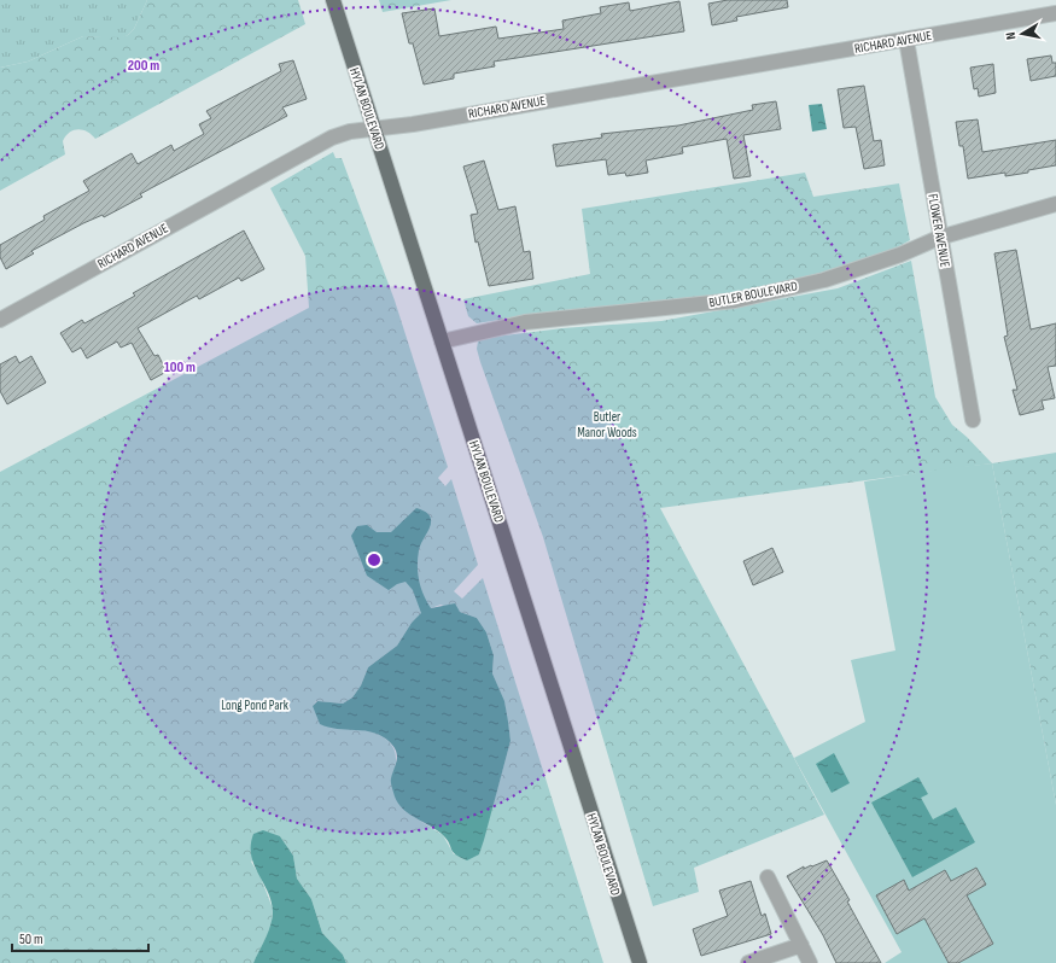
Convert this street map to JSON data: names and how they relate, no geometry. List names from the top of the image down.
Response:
{
  "streets": {
    "main road": ["HYLAN BOULEVARD"],
    "street": ["RICHARD AVENUE", "FLOWER AVENUE", "BUTLER BOULEVARD"]
  },
  "crossings": [
    ["RICHARD AVENUE", "HYLAN BOULEVARD"],
    ["RICHARD AVENUE", "FLOWER AVENUE"],
    ["HYLAN BOULEVARD", "BUTLER BOULEVARD"],
    ["FLOWER AVENUE", "BUTLER BOULEVARD"]
  ],
  "parks": ["Butler Manor Woods", "Long Pond Park"],
  "scale_bar": "50 m",
  "north": "left",
  "rings": ["200 m", "100 m"]
}
